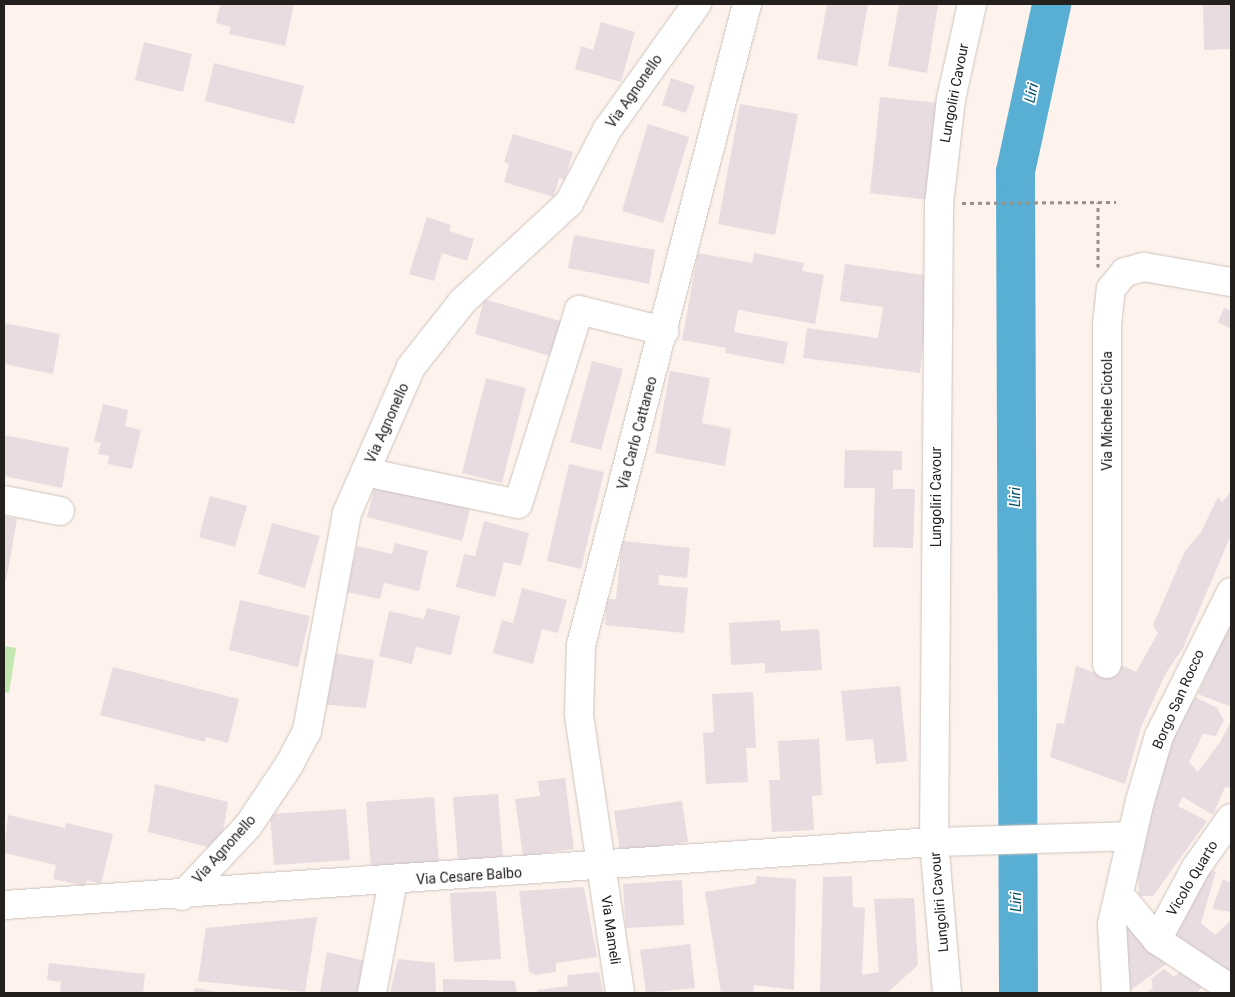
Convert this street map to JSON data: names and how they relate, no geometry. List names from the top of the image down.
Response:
{
  "streets": {
    "street": [
      "Via Agnonello",
      "Lungoliri Cavour",
      "Via Michele Ciotola",
      "Via Carlo Cattaneo",
      "Borgo San Rocco",
      "Via Cesare Balbo",
      "Vicolo Quarto",
      "Via Mameli"
    ]
  },
  "crossings": [
    ["Via Agnonello", "Via Cesare Balbo"],
    ["Lungoliri Cavour", "Via Cesare Balbo"],
    ["Via Carlo Cattaneo", "Via Cesare Balbo"],
    ["Via Carlo Cattaneo", "Via Mameli"],
    ["Borgo San Rocco", "Via Cesare Balbo"],
    ["Via Cesare Balbo", "Via Mameli"]
  ],
  "water": ["Liri"]
}
